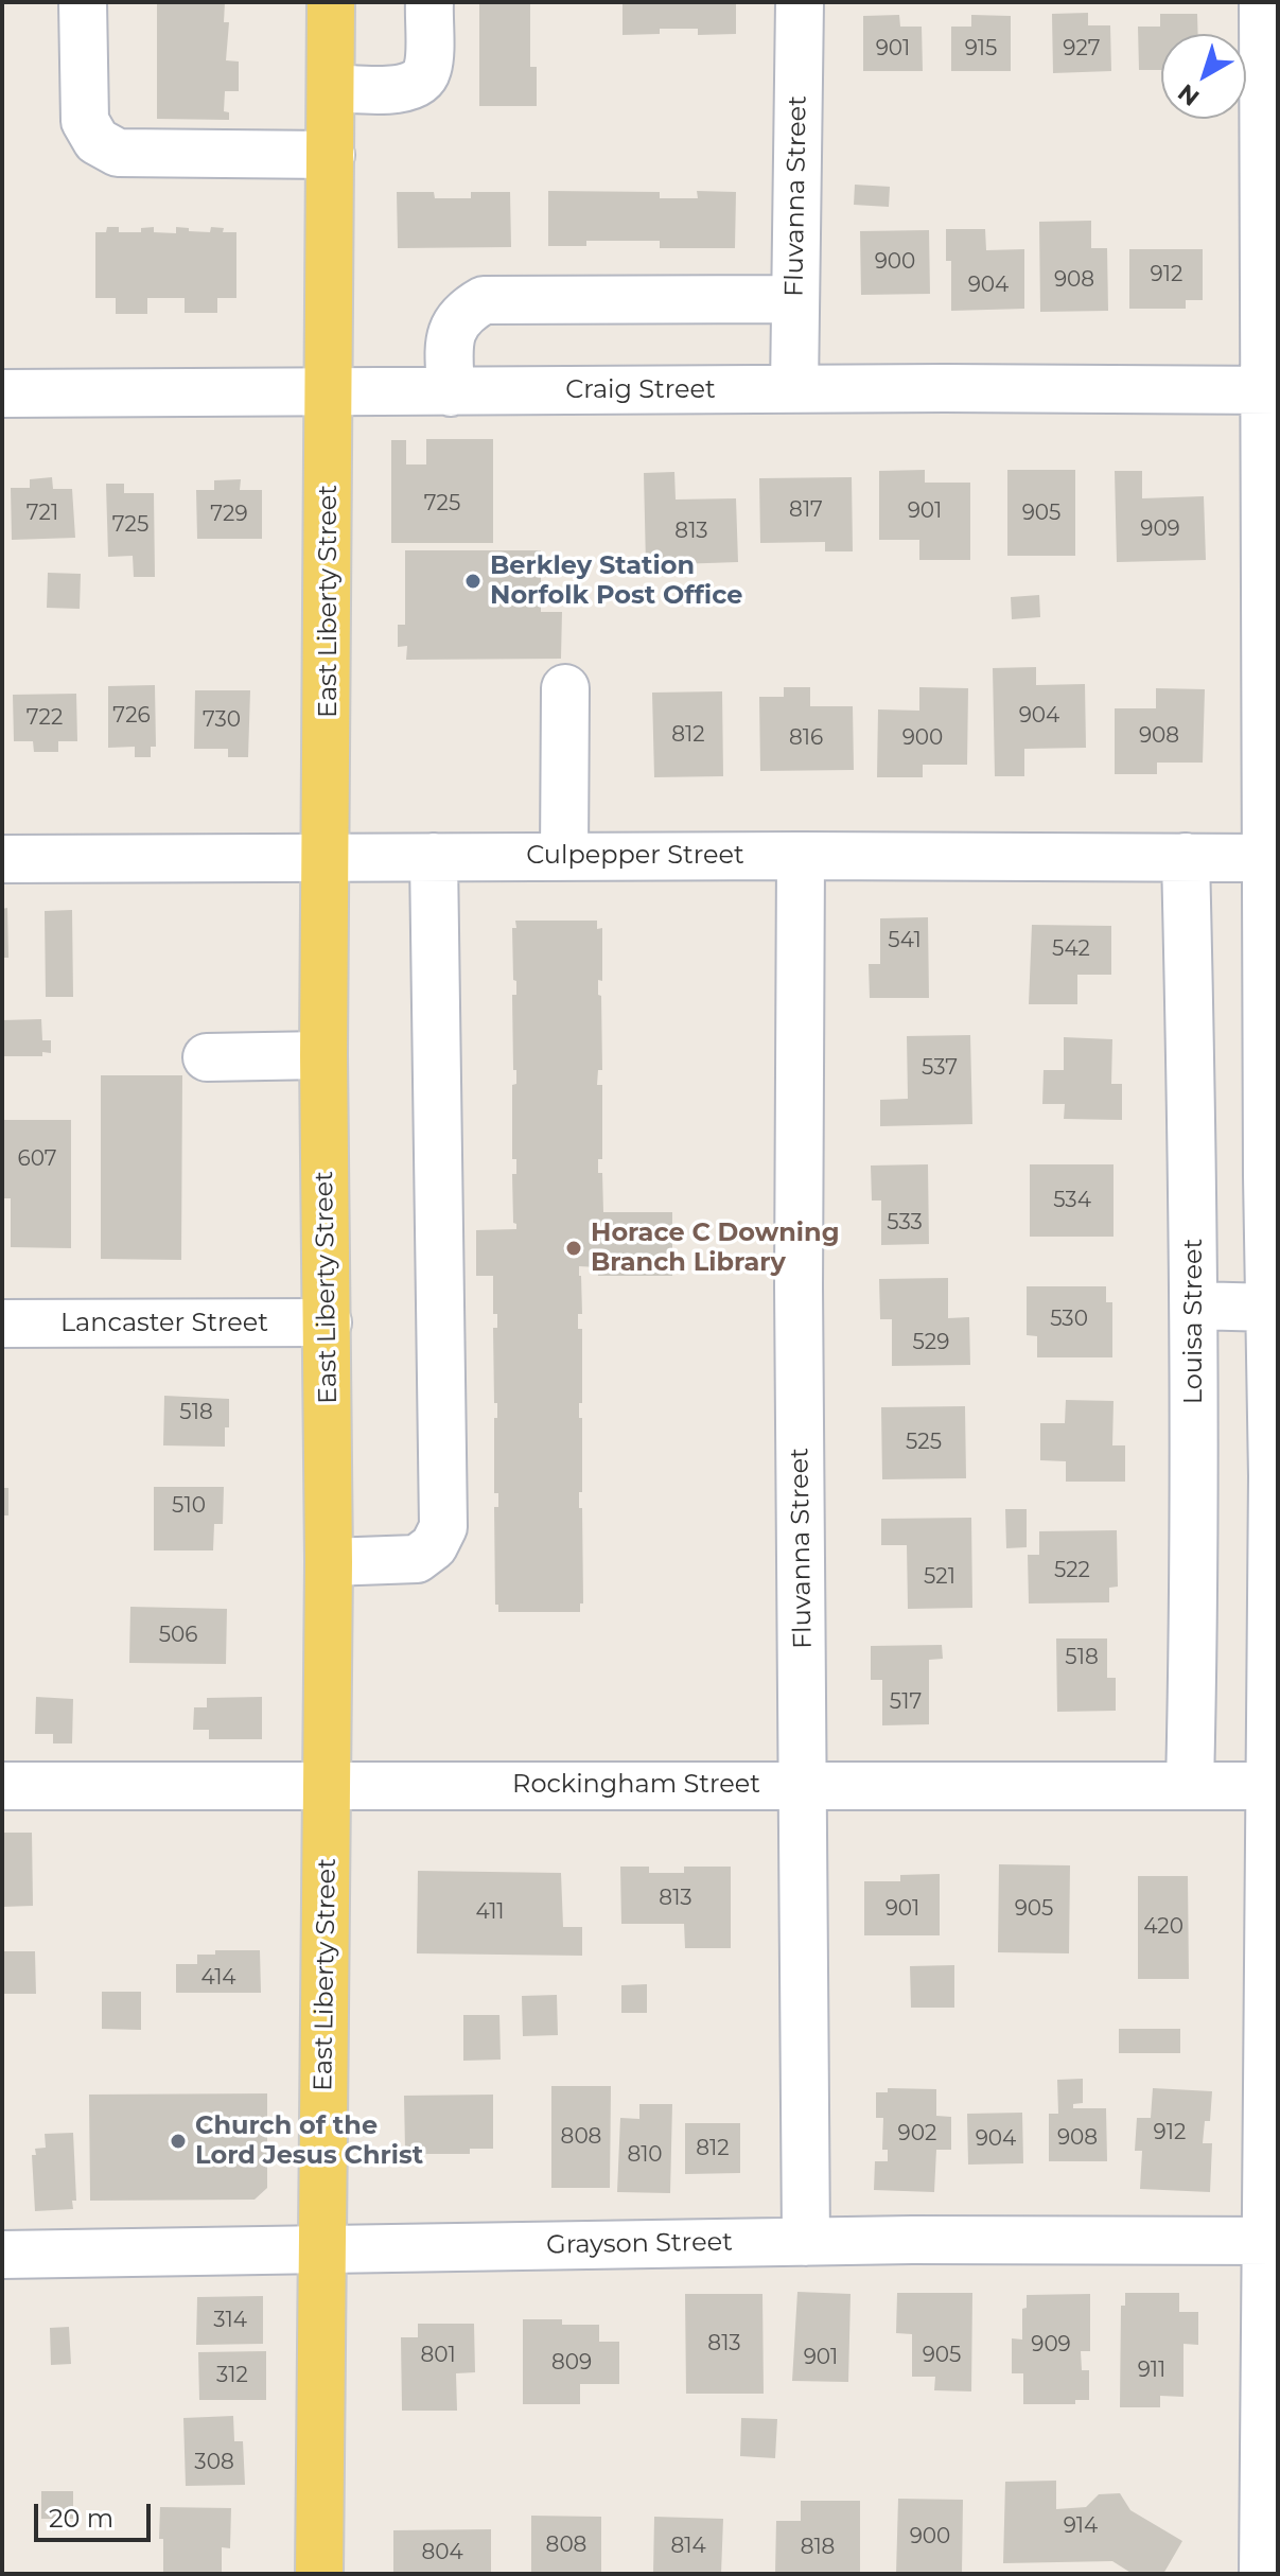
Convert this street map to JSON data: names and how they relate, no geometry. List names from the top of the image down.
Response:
{
  "streets": {
    "main road": ["East Liberty Street"],
    "street": [
      "Fluvanna Street",
      "Craig Street",
      "Culpepper Street",
      "Louisa Street",
      "Lancaster Street",
      "Rockingham Street",
      "Grayson Street"
    ]
  },
  "crossings": [
    ["Fluvanna Street", "Craig Street"],
    ["Fluvanna Street", "Culpepper Street"],
    ["Fluvanna Street", "Rockingham Street"],
    ["Fluvanna Street", "Grayson Street"],
    ["Craig Street", "East Liberty Street"],
    ["East Liberty Street", "Culpepper Street"],
    ["East Liberty Street", "Lancaster Street"],
    ["East Liberty Street", "Rockingham Street"],
    ["East Liberty Street", "Grayson Street"],
    ["Culpepper Street", "Louisa Street"],
    ["Louisa Street", "Rockingham Street"]
  ],
  "places": ["Berkley Station Norfolk Post Office", "Horace C Downing Branch Library", "Church of the Lord Jesus Christ"],
  "house_numbers": [
    "901",
    "915",
    "927",
    "900",
    "912",
    "908",
    "904",
    "725",
    "817",
    "901",
    "721",
    "905",
    "729",
    "725",
    "909",
    "813",
    "726",
    "904",
    "722",
    "730",
    "812",
    "908",
    "816",
    "900",
    "541",
    "542",
    "537",
    "607",
    "534",
    "533",
    "530",
    "529",
    "518",
    "525",
    "510",
    "522",
    "521",
    "506",
    "518",
    "517",
    "813",
    "901",
    "905",
    "411",
    "420",
    "414",
    "912",
    "902",
    "808",
    "908",
    "904",
    "812",
    "810",
    "314",
    "813",
    "909",
    "801",
    "905",
    "901",
    "809",
    "911",
    "312",
    "308",
    "914",
    "900",
    "808",
    "814",
    "818",
    "804"
  ],
  "scale_bar": "20 m",
  "north": "bottom left"
}
